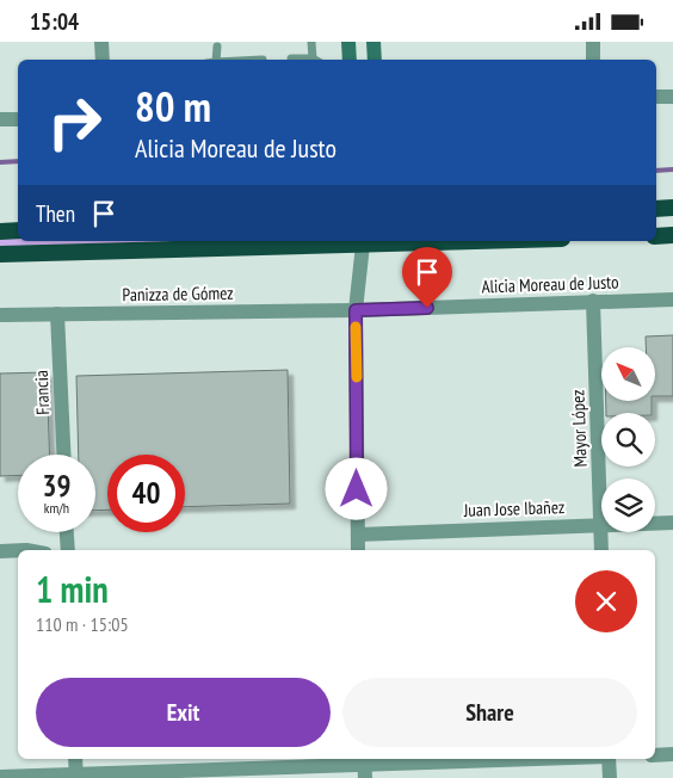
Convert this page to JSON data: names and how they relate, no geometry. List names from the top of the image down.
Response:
{
  "streets": {
    "street": [
      "Alicia Moreau de Justo",
      "Panizza de Gómez",
      "Francia",
      "Mayor López",
      "Juan Jose Ibañez"
    ]
  },
  "crossings": [
    ["Alicia Moreau de Justo", "Panizza de Gómez"],
    ["Alicia Moreau de Justo", "Mayor López"],
    ["Panizza de Gómez", "Francia"],
    ["Mayor López", "Juan Jose Ibañez"]
  ],
  "north": "top left",
  "page": {
    "status": "15:04",
    "turn": ["80 m", "Alicia Moreau de Justo"],
    "then": "Then",
    "speed": "39 km/h",
    "limit": "40",
    "heading": ["1 min", "110 m · 15:05"],
    "buttons": ["Exit", "Share"]
  }
}
